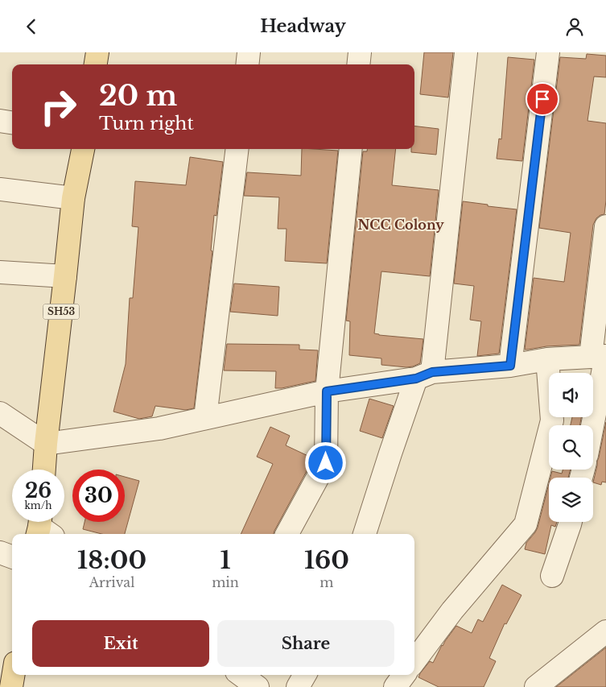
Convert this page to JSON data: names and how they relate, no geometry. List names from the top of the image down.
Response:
{
  "streets": {
    "main road": ["SH53"]
  },
  "districts": ["NCC Colony"],
  "page": {
    "header": "Headway",
    "turn": ["20 m", "Turn right"],
    "speed": "26 km/h",
    "limit": "30",
    "eta": [
      "18:00",
      "Arrival",
      "1",
      "min",
      "160",
      "m"
    ],
    "buttons": ["Exit", "Share"]
  }
}
